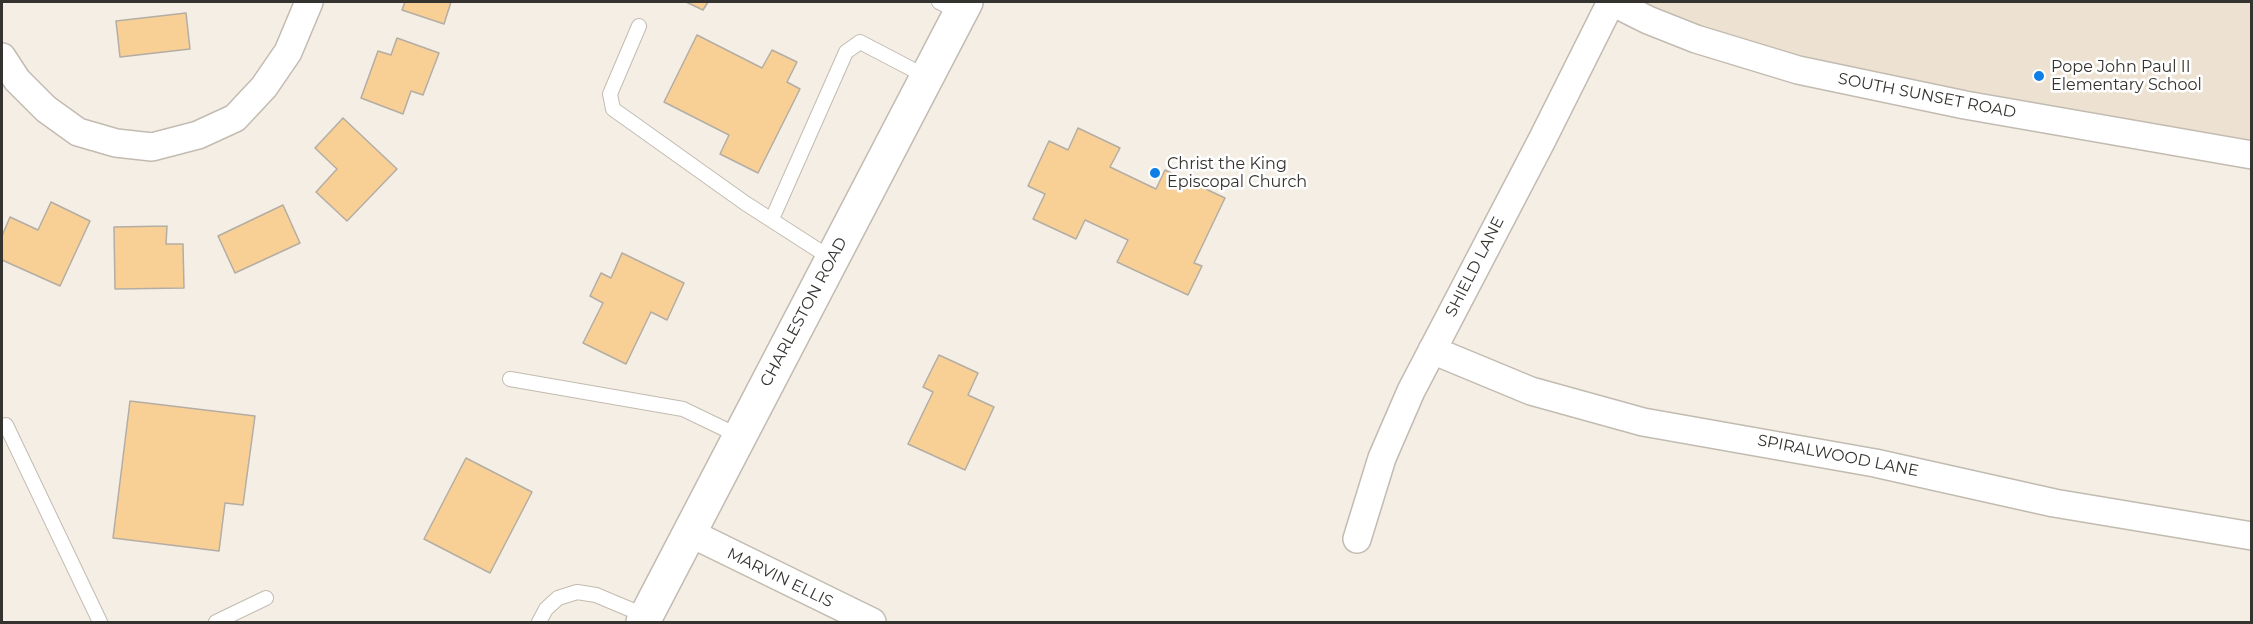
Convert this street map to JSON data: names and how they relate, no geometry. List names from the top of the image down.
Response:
{
  "streets": {
    "street": [
      "SOUTH SUNSET ROAD",
      "SHIELD LANE",
      "CHARLESTON ROAD",
      "SPIRALWOOD LANE",
      "MARVIN ELLIS"
    ]
  },
  "crossings": [
    ["SOUTH SUNSET ROAD", "SHIELD LANE"],
    ["SHIELD LANE", "SPIRALWOOD LANE"],
    ["CHARLESTON ROAD", "MARVIN ELLIS"]
  ],
  "places": ["Pope John Paul II Elementary School", "Christ the King Episcopal Church"]
}
